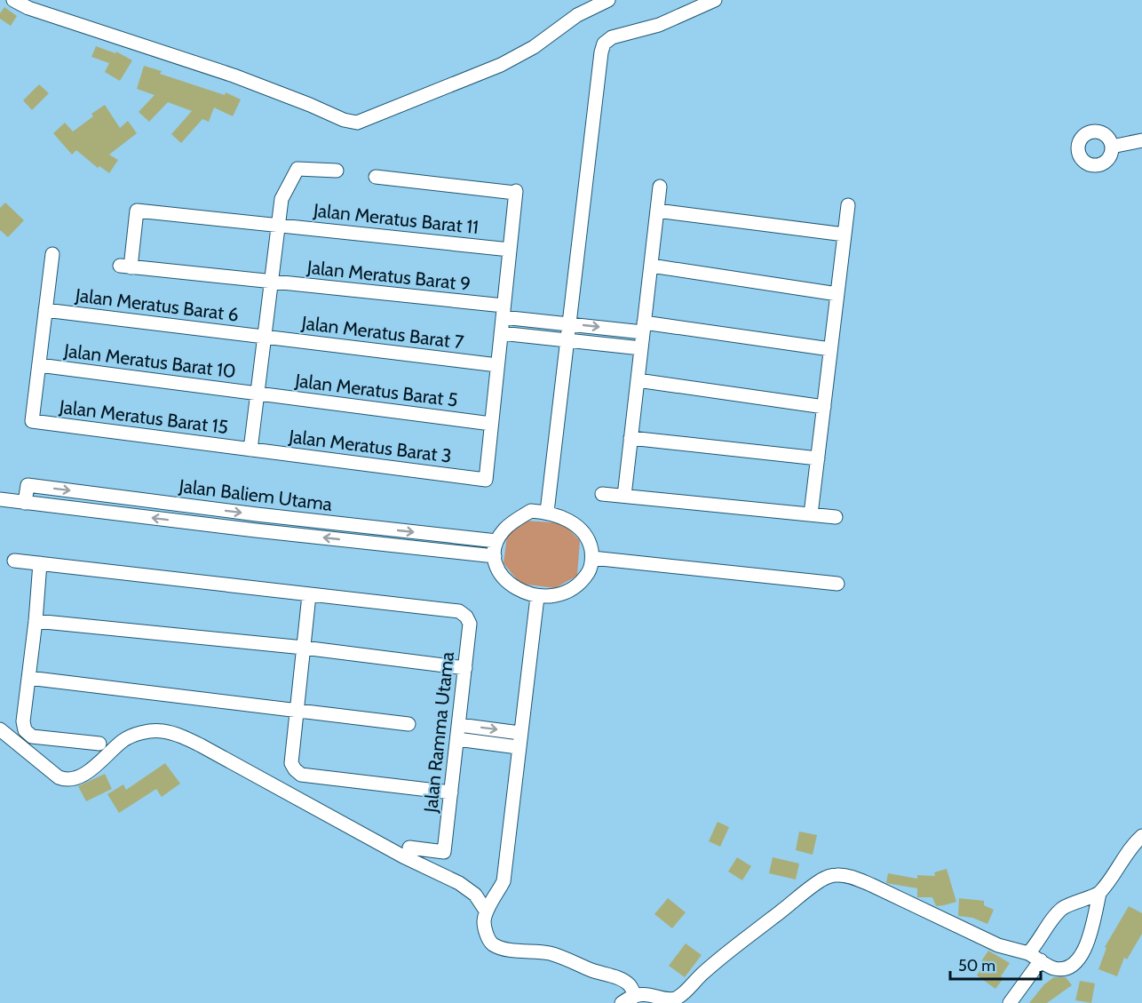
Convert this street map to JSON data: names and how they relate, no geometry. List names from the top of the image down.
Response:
{
  "streets": {
    "street": [
      "Jalan Meratus Barat 11",
      "Jalan Meratus Barat 9",
      "Jalan Meratus Barat 6",
      "Jalan Meratus Barat 7",
      "Jalan Meratus Barat 10",
      "Jalan Meratus Barat 5",
      "Jalan Meratus Barat 15",
      "Jalan Meratus Barat 3",
      "Jalan Baliem Utama",
      "Jalan Ramma Utama"
    ]
  },
  "crossings": [
    ["Jalan Meratus Barat 11", "Jalan Meratus Barat 9"],
    ["Jalan Meratus Barat 6", "Jalan Meratus Barat 7"],
    ["Jalan Meratus Barat 10", "Jalan Meratus Barat 5"],
    ["Jalan Meratus Barat 10", "Jalan Meratus Barat 15"],
    ["Jalan Meratus Barat 5", "Jalan Meratus Barat 3"],
    ["Jalan Meratus Barat 15", "Jalan Meratus Barat 3"]
  ],
  "scale_bar": "50 m"
}
